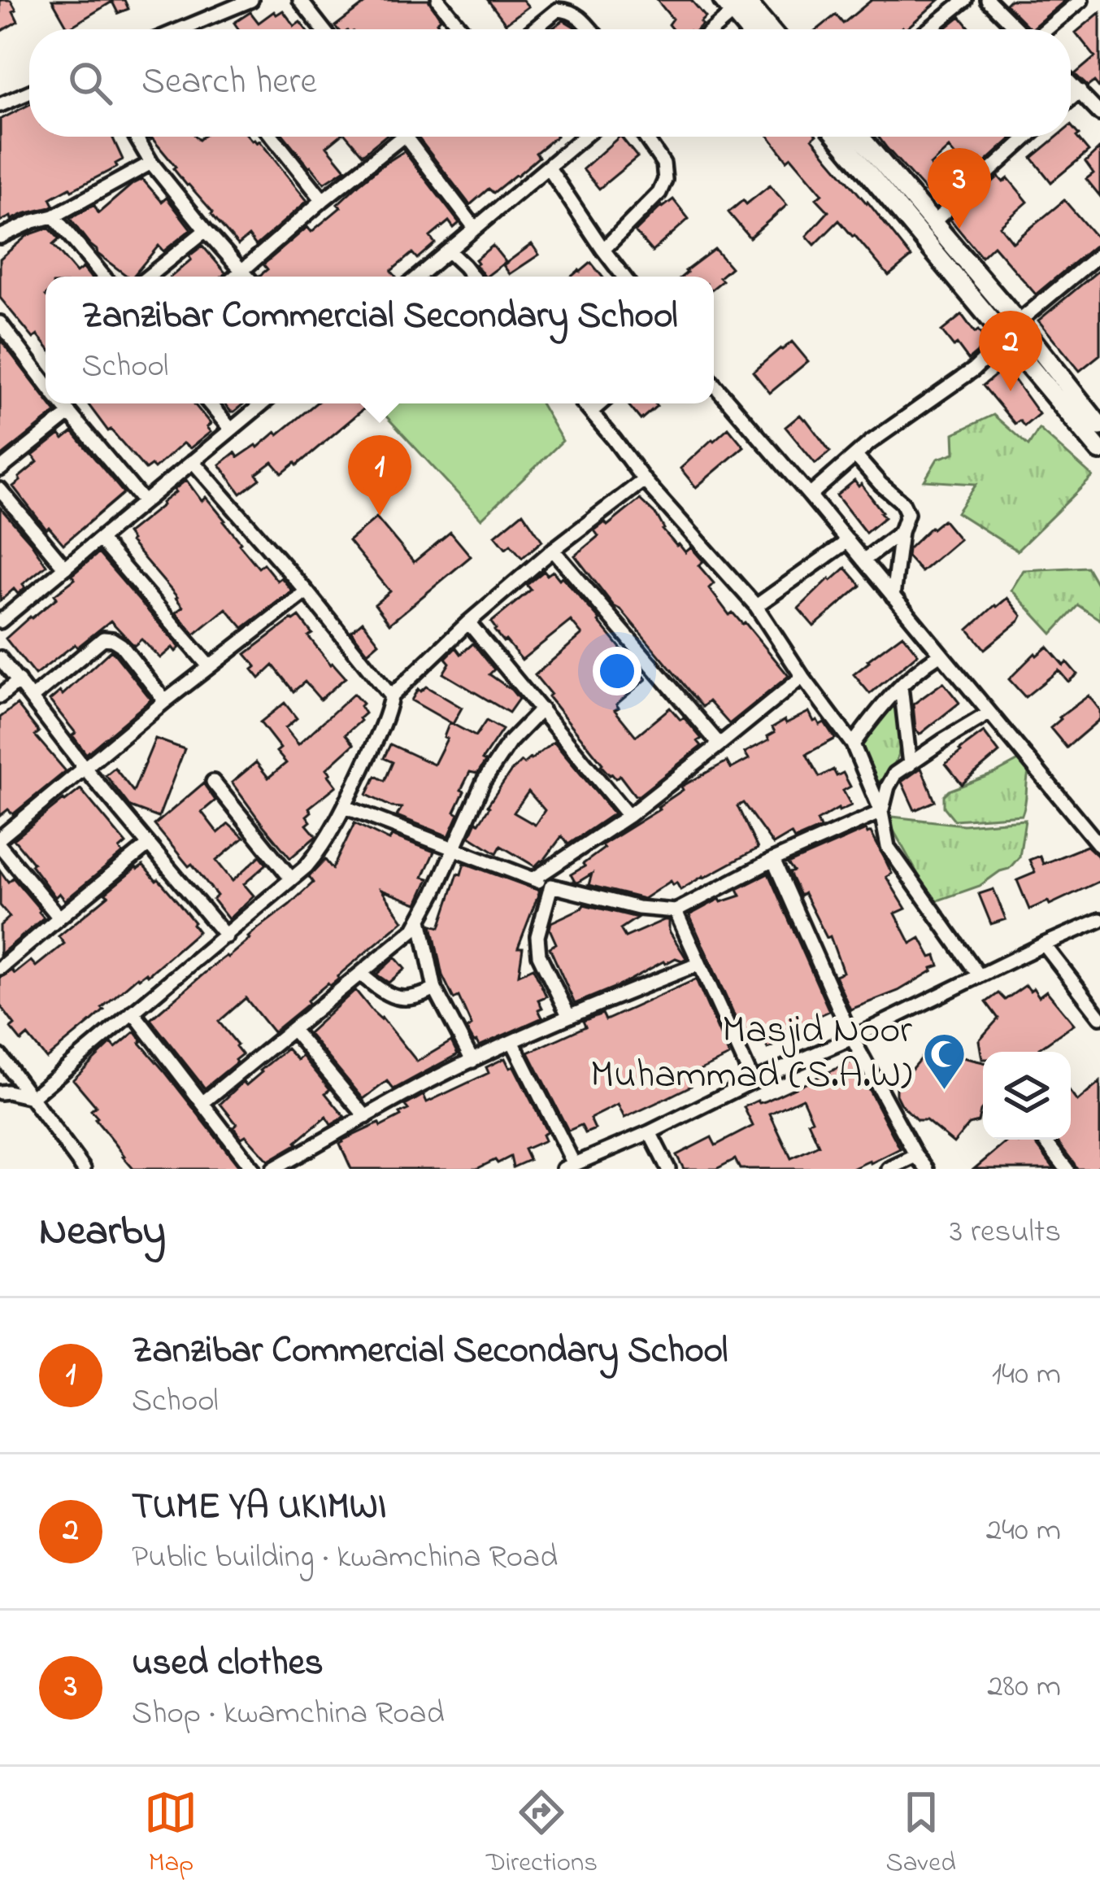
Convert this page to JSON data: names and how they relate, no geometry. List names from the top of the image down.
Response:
{
  "places": {
    "mosque": ["Masjid Noor Muhammad (S.A.W)"]
  },
  "page": {
    "search": "Search here",
    "pins": ["3", "2", "1"],
    "popup": ["Zanzibar Commercial Secondary School", "School"],
    "heading": ["Nearby", "3 results"],
    "list": [
      {
        "mark": "1",
        "name": "Zanzibar Commercial Secondary School",
        "note": "School",
        "value": "140 m"
      },
      {
        "mark": "2",
        "name": "TUME YA UKIMWI",
        "note": "Public building · kwamchina Road",
        "value": "240 m"
      },
      {
        "mark": "3",
        "name": "used clothes",
        "note": "Shop · kwamchina Road",
        "value": "280 m"
      }
    ],
    "nav": ["Map", "Directions", "Saved"]
  }
}
